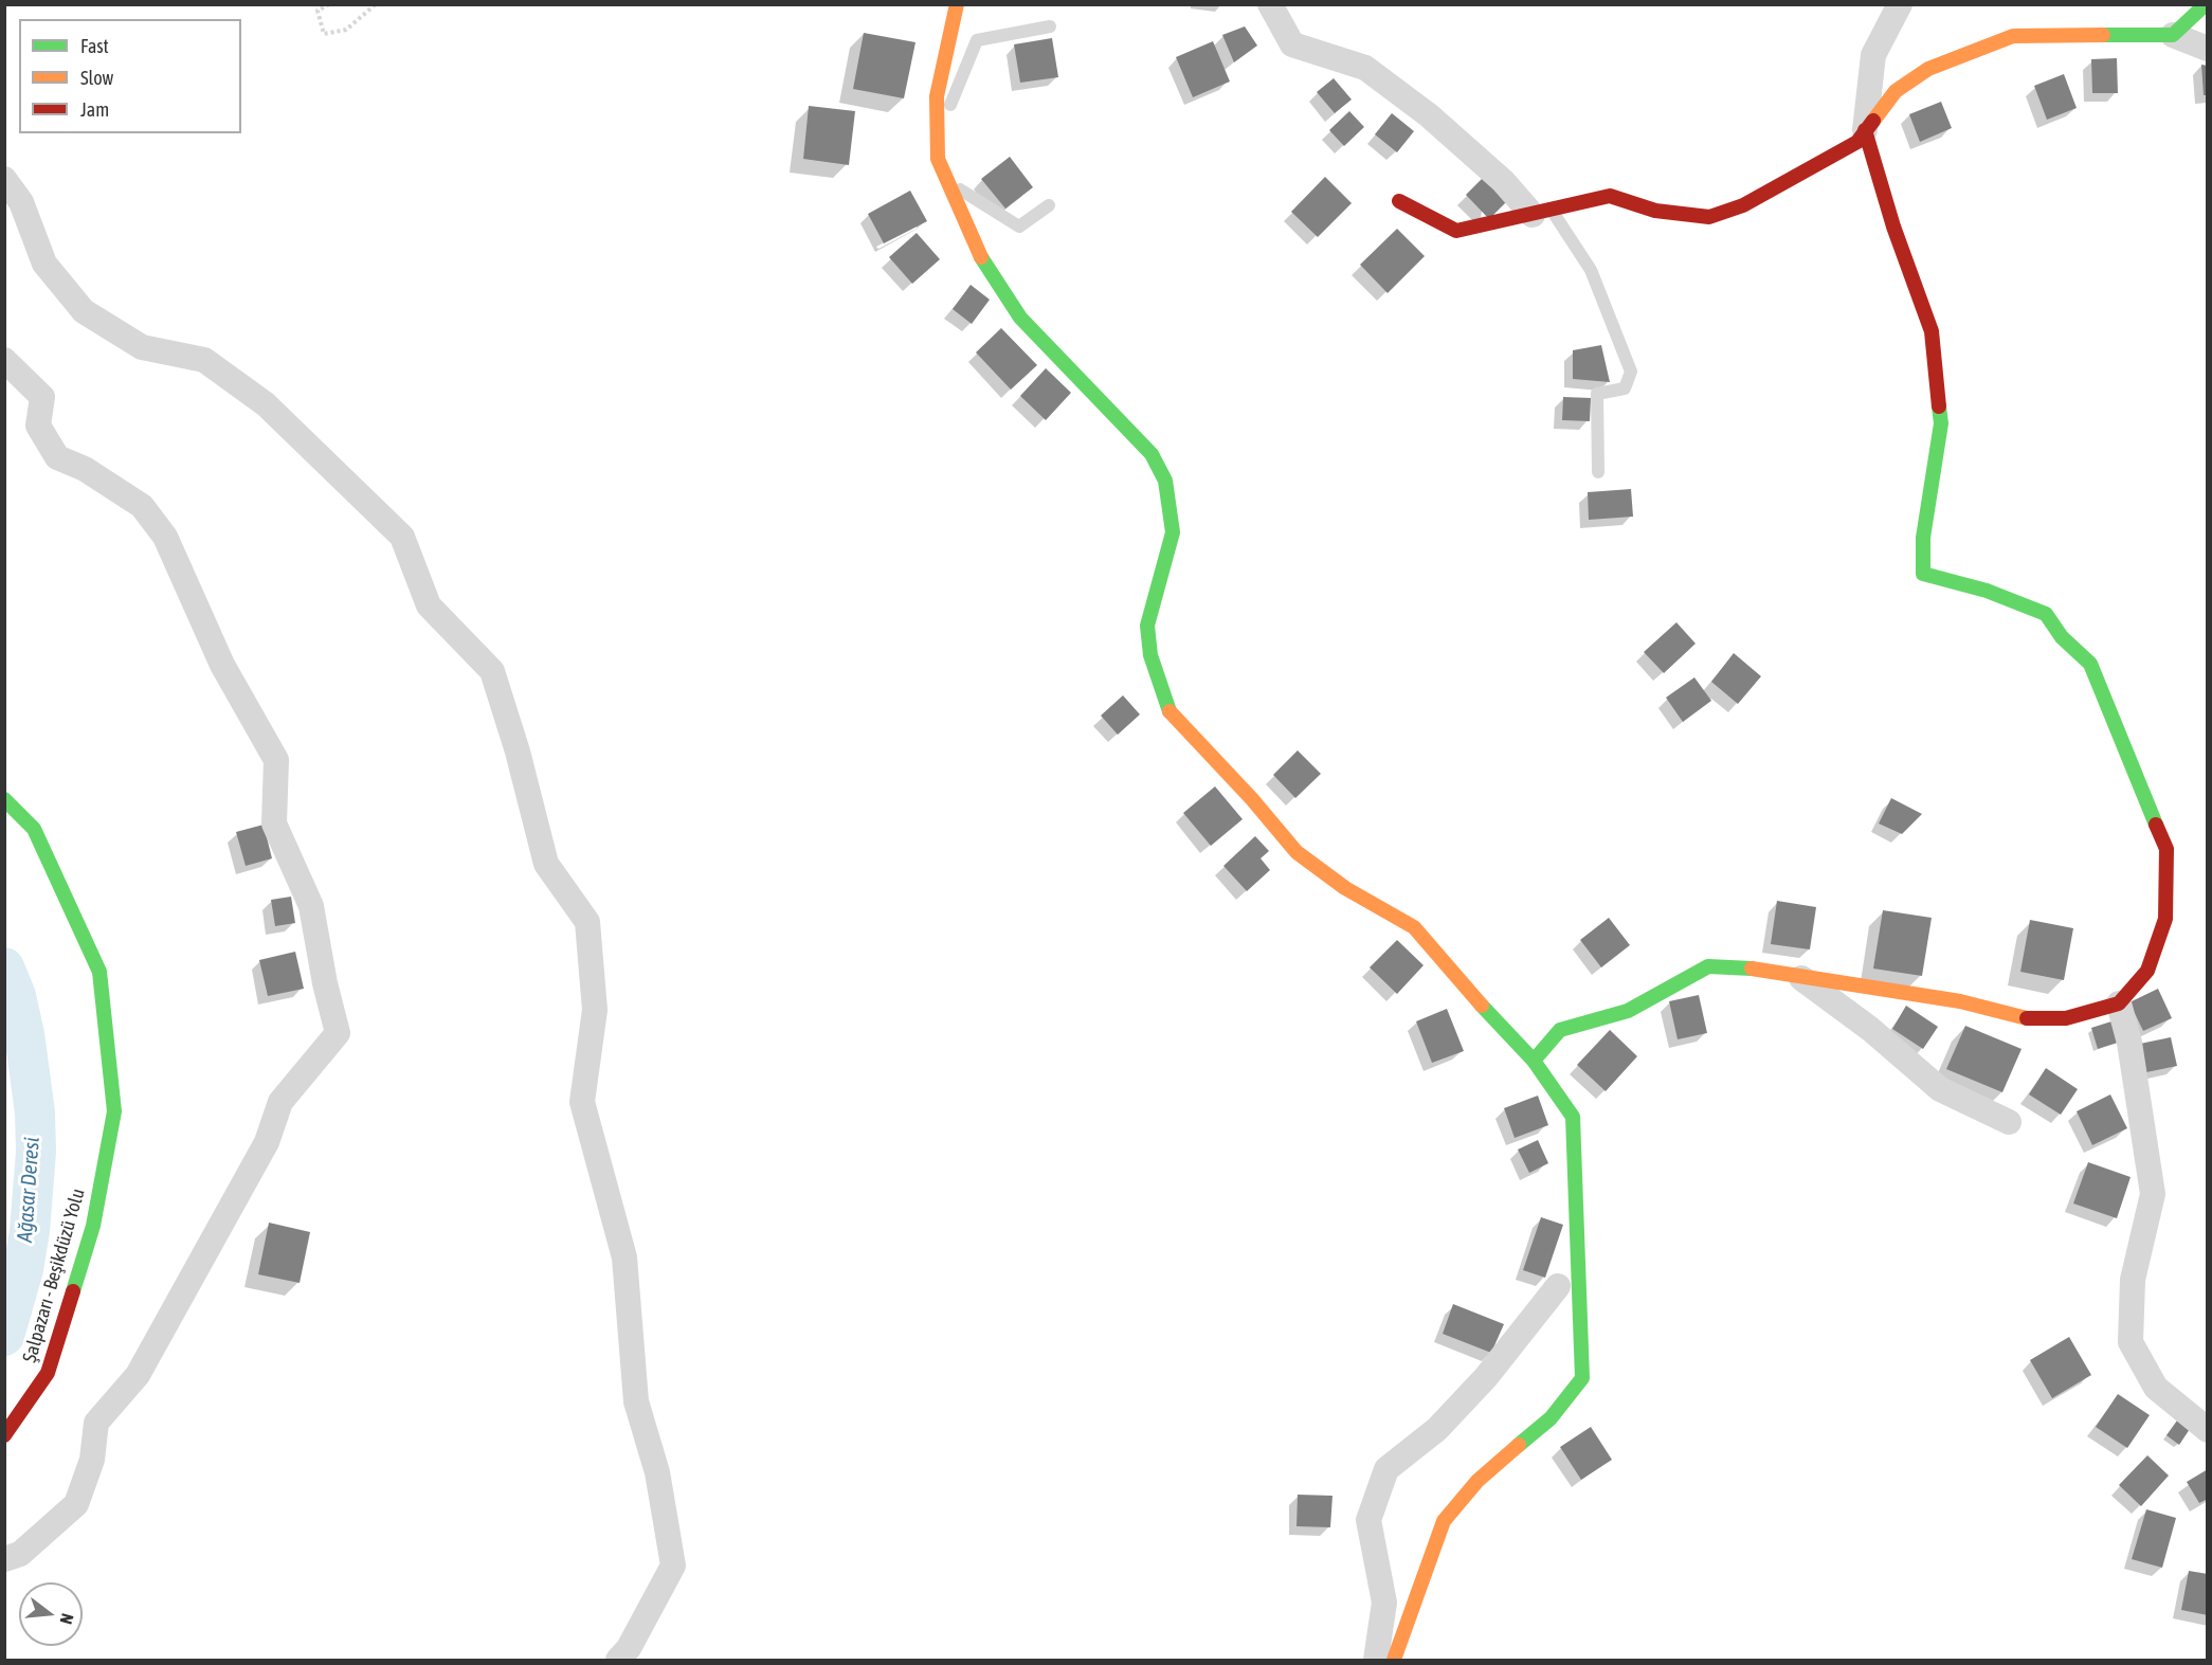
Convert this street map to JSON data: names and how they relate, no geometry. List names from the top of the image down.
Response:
{
  "streets": {
    "street": ["Şalpazarı - Beşikdüzü Yolu"]
  },
  "water": ["Ağasar Deresi"],
  "legend": ["Fast", "Slow", "Jam"],
  "north": "right"
}
